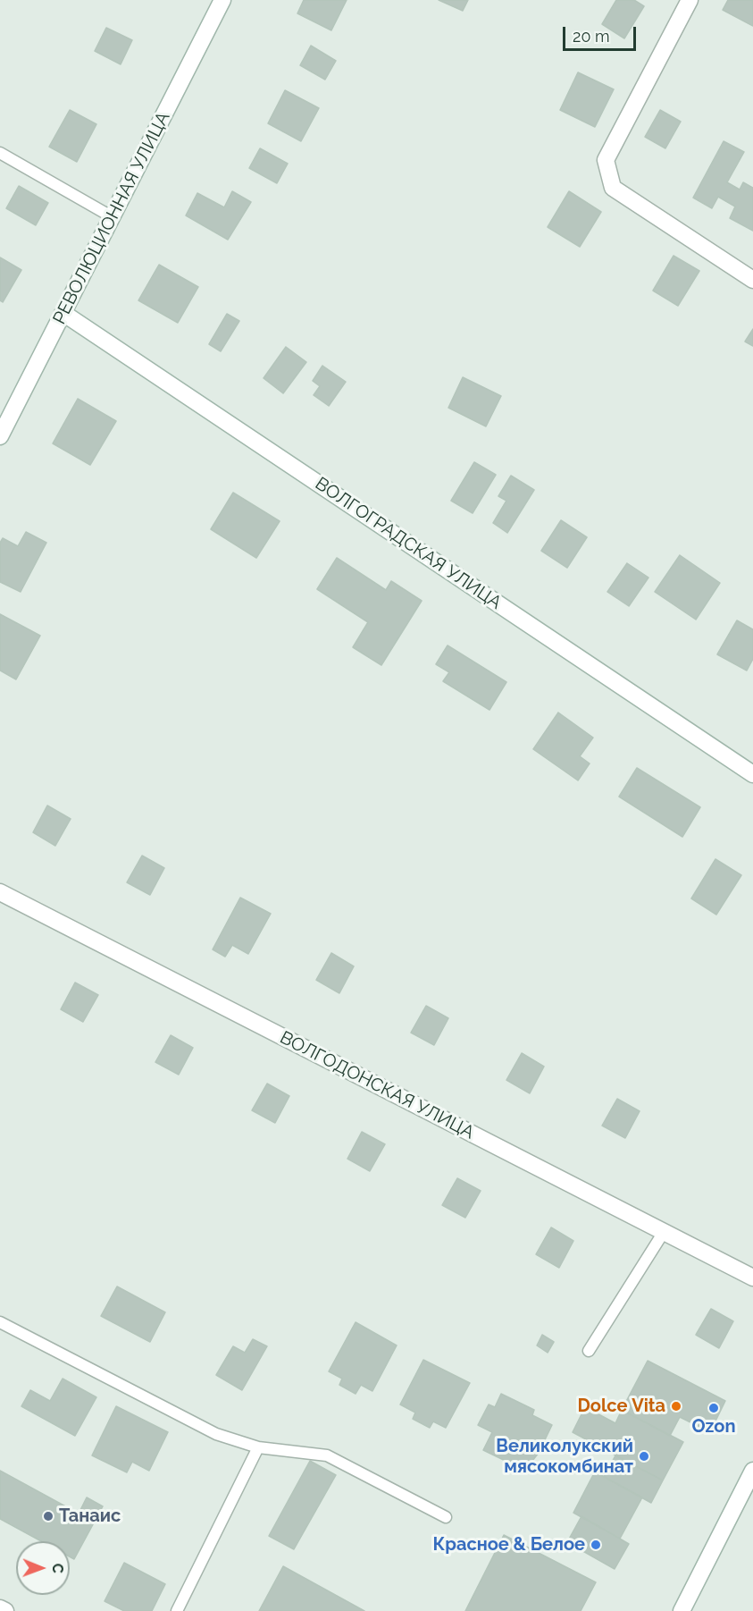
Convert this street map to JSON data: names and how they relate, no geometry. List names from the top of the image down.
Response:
{
  "streets": {
    "street": ["РЕВОЛЮЦИОННАЯ УЛИЦА", "ВОЛГОГРАДСКАЯ УЛИЦА", "ВОЛГОДОНСКАЯ УЛИЦА"]
  },
  "crossings": [
    ["РЕВОЛЮЦИОННАЯ УЛИЦА", "ВОЛГОГРАДСКАЯ УЛИЦА"]
  ],
  "places": [
    "Dolce Vita",
    "Ozon",
    "Великолукский мясокомбинат",
    "Танаис",
    "Красное & Белое"
  ],
  "scale_bar": "20 m",
  "north": "right"
}
